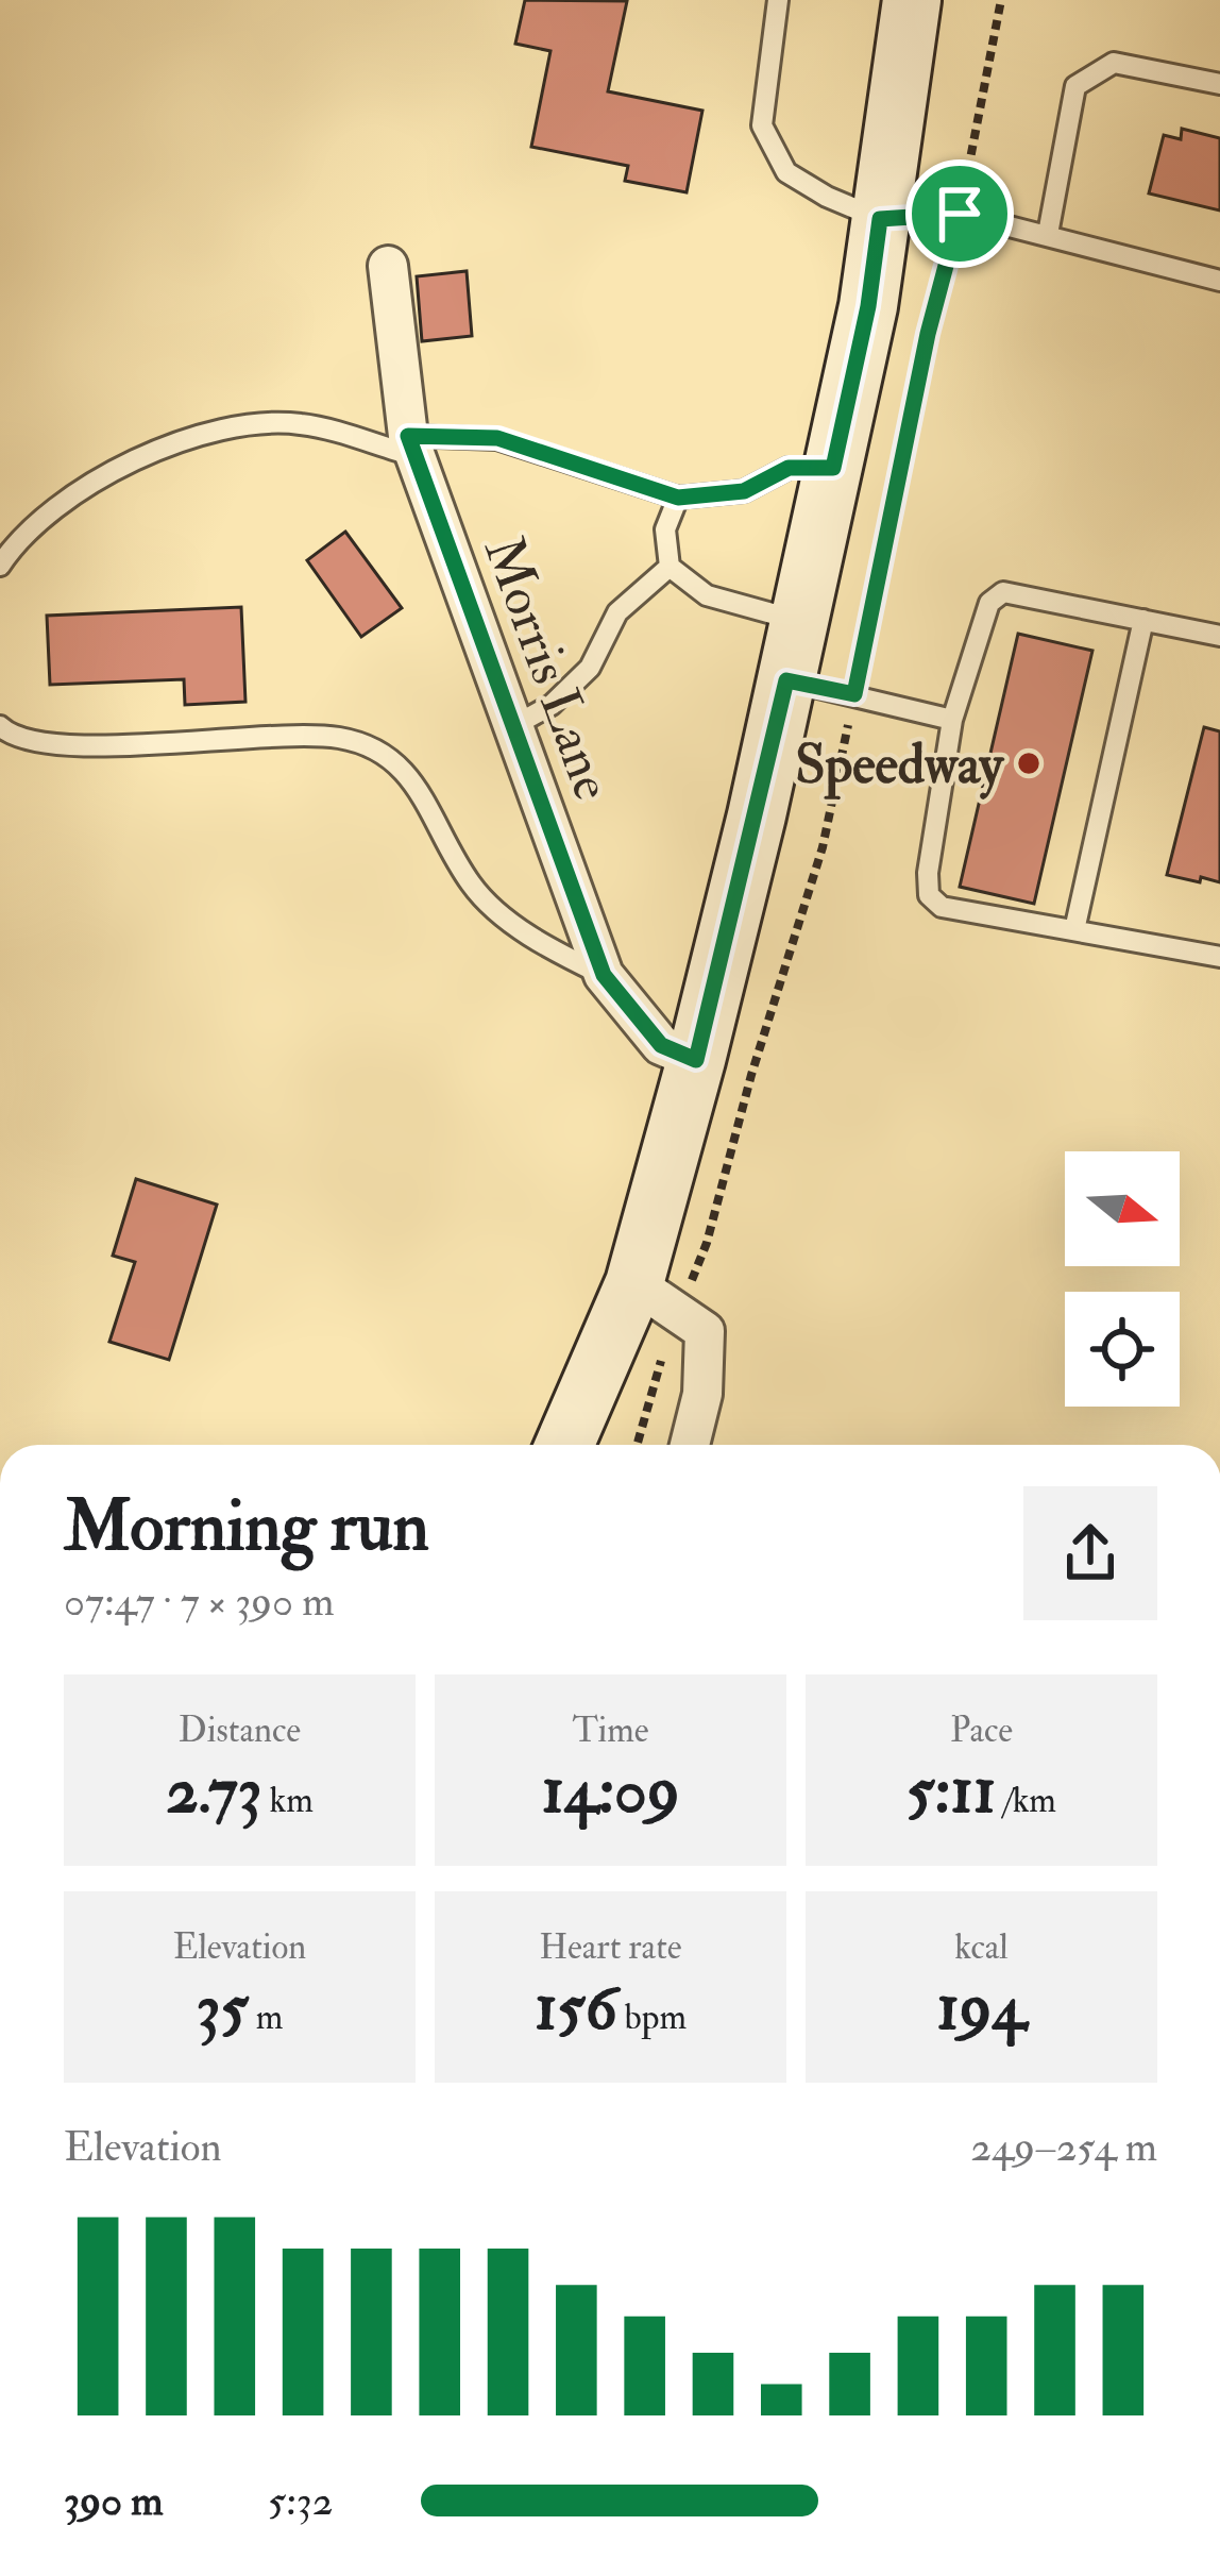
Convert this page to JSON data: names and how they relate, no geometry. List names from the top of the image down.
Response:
{
  "streets": {
    "street": ["Morris Lane"]
  },
  "places": ["Speedway"],
  "north": "right",
  "page": {
    "heading": ["Morning run", "07:47 · 7 × 390 m"],
    "stats": [
      ["Distance", "2.73 km"],
      ["Time", "14:09"],
      ["Pace", "5:11 /km"],
      ["Elevation", "35 m"],
      ["Heart rate", "156 bpm"],
      ["kcal", "194"]
    ],
    "chart": ["Elevation", "249–254 m"],
    "list": [
      {
        "name": "390 m",
        "note": "5:32"
      }
    ]
  }
}
